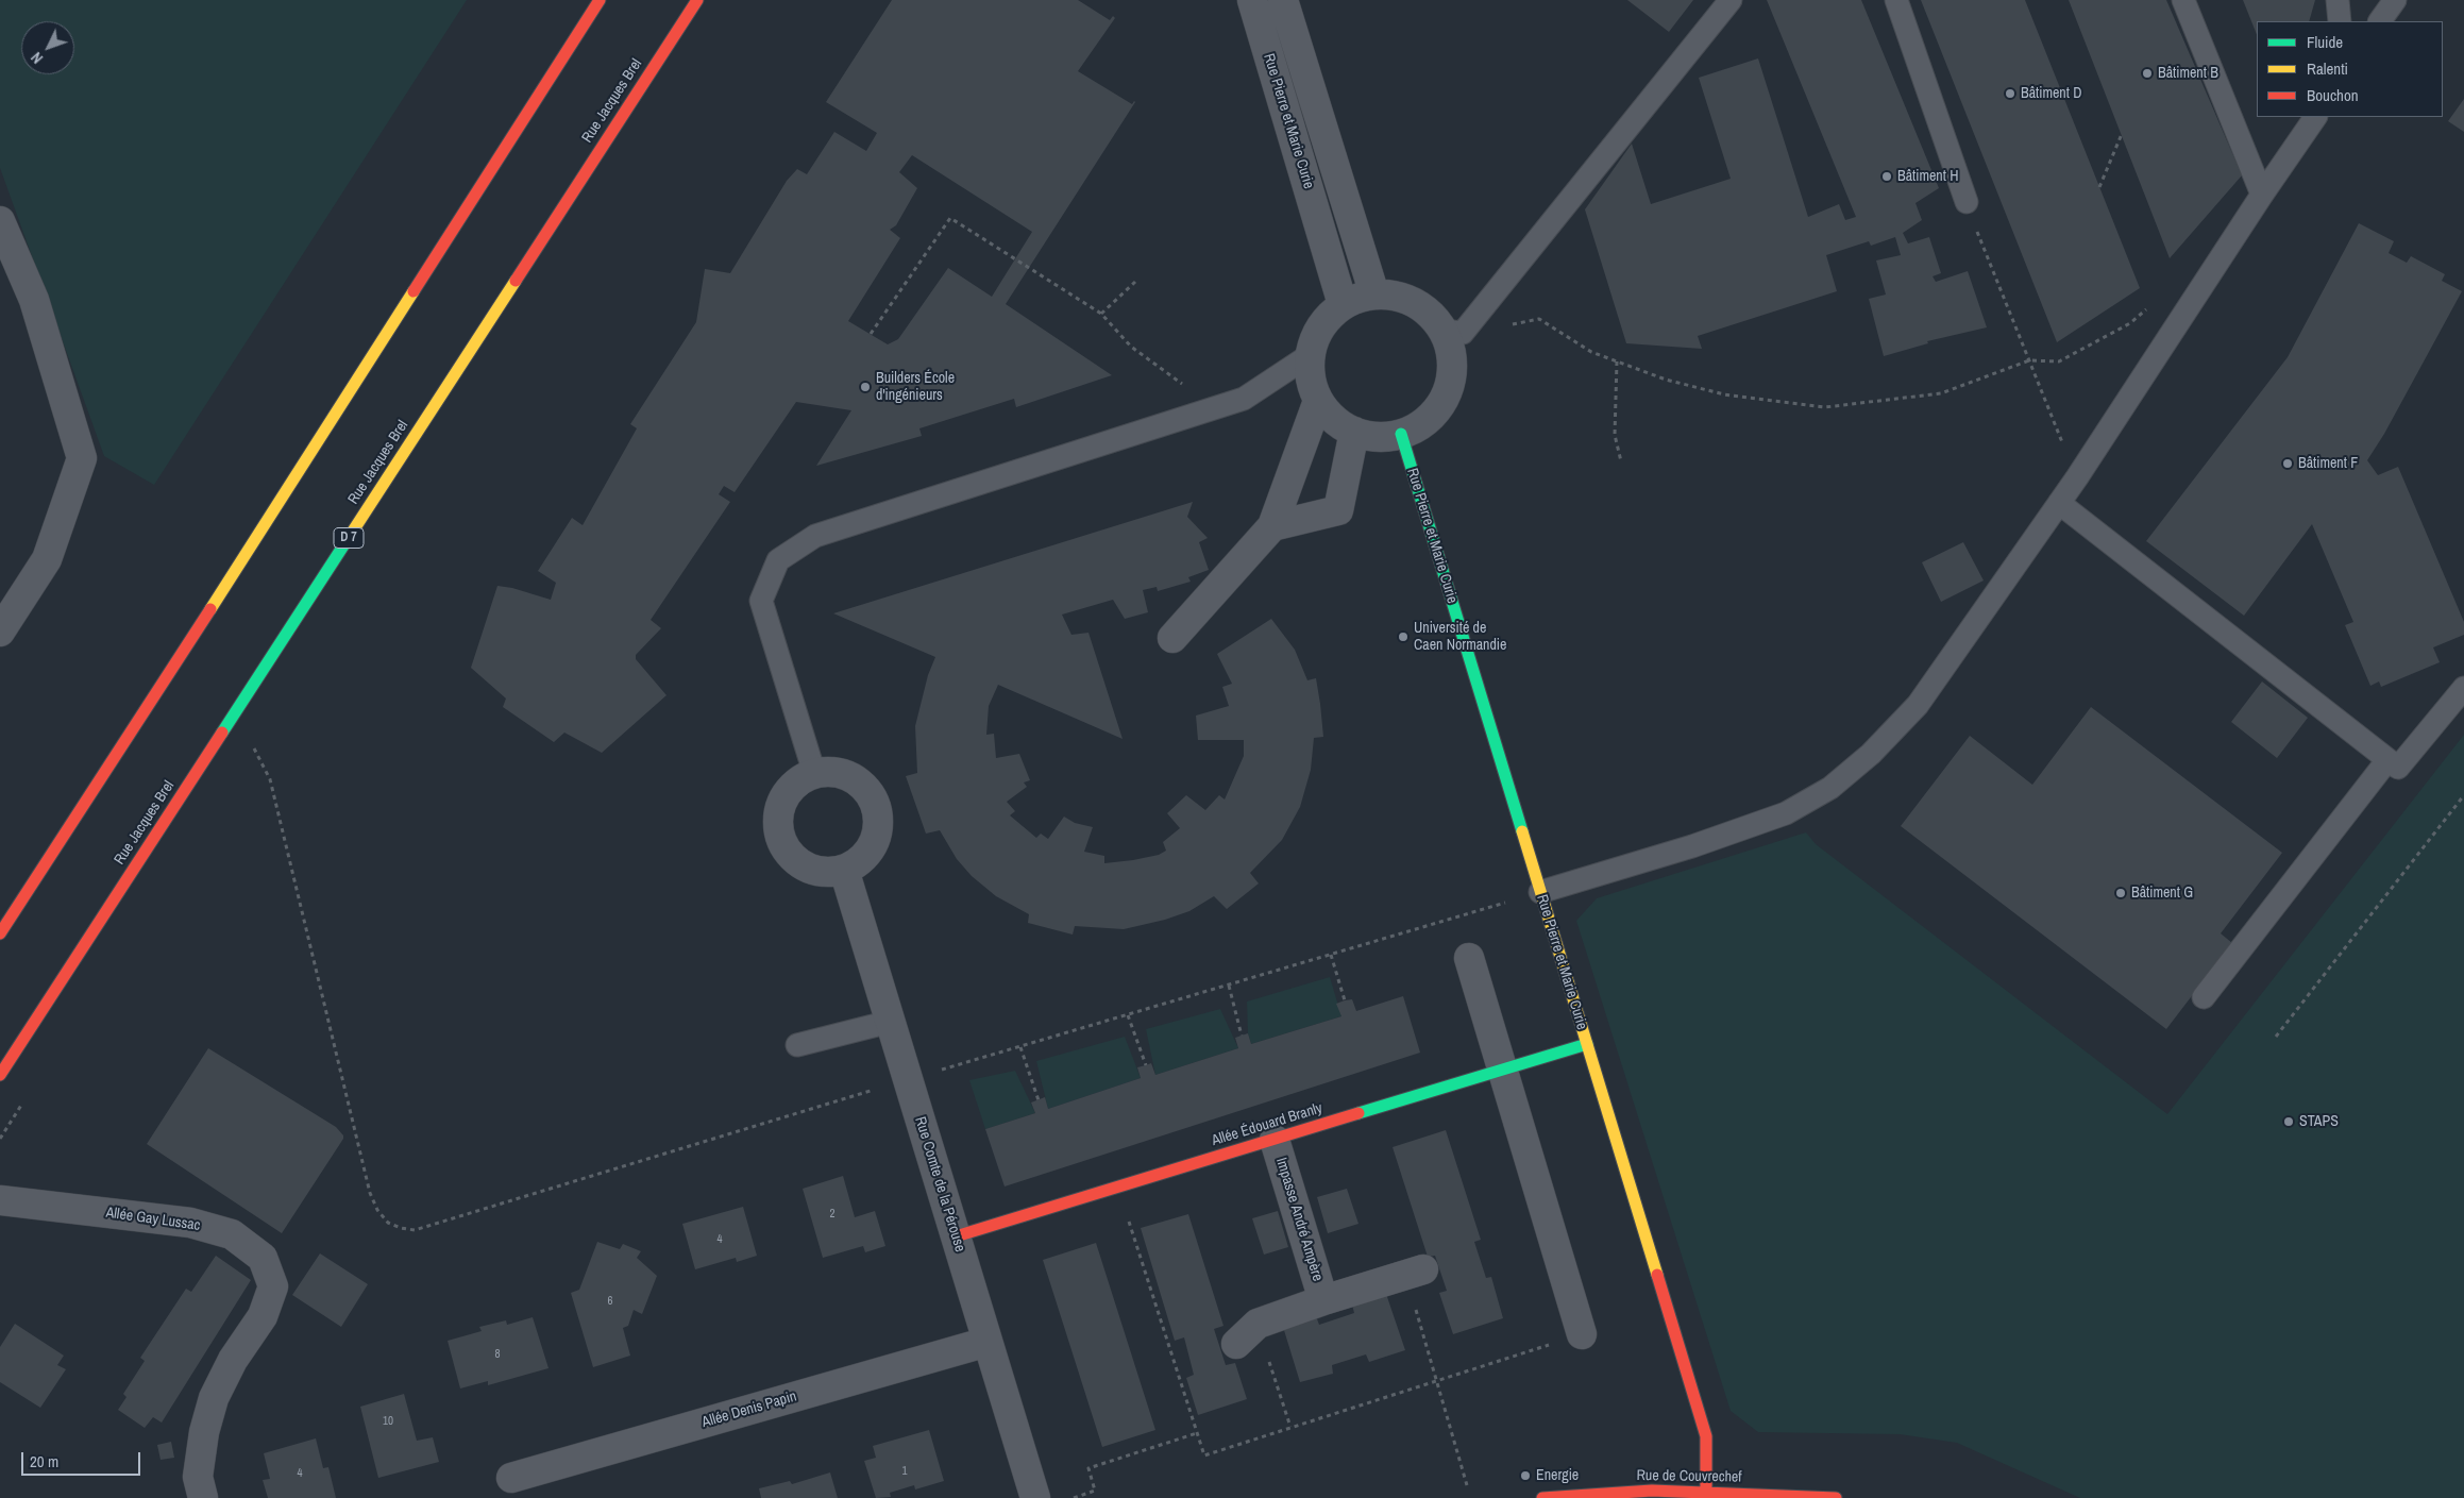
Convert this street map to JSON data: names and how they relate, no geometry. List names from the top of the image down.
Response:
{
  "streets": {
    "main road": [
      "Rue Jacques Brel",
      "Rue Pierre et Marie Curie",
      "D 7",
      "Allée Édouard Branly",
      "Rue de Couvrechef"
    ],
    "street": [
      "Rue Comte de la Pérouse",
      "Allée Gay Lussac",
      "Impasse André Ampère",
      "Allée Denis Papin"
    ]
  },
  "crossings": [
    ["Rue Pierre et Marie Curie", "Allée Édouard Branly"],
    ["Rue Pierre et Marie Curie", "Rue de Couvrechef"],
    ["Allée Édouard Branly", "Rue Comte de la Pérouse"],
    ["Allée Édouard Branly", "Impasse André Ampère"],
    ["Rue Comte de la Pérouse", "Allée Denis Papin"]
  ],
  "places": [
    "Bâtiment B",
    "Bâtiment D",
    "Bâtiment H",
    "Builders École d'ingénieurs",
    "Bâtiment F",
    "Université de Caen Normandie",
    "Bâtiment G",
    "STAPS",
    "Energie"
  ],
  "house_numbers": [
    "2",
    "4",
    "6",
    "8",
    "10",
    "1",
    "4"
  ],
  "legend": ["Fluide", "Ralenti", "Bouchon"],
  "scale_bar": "20 m",
  "north": "bottom left"
}
